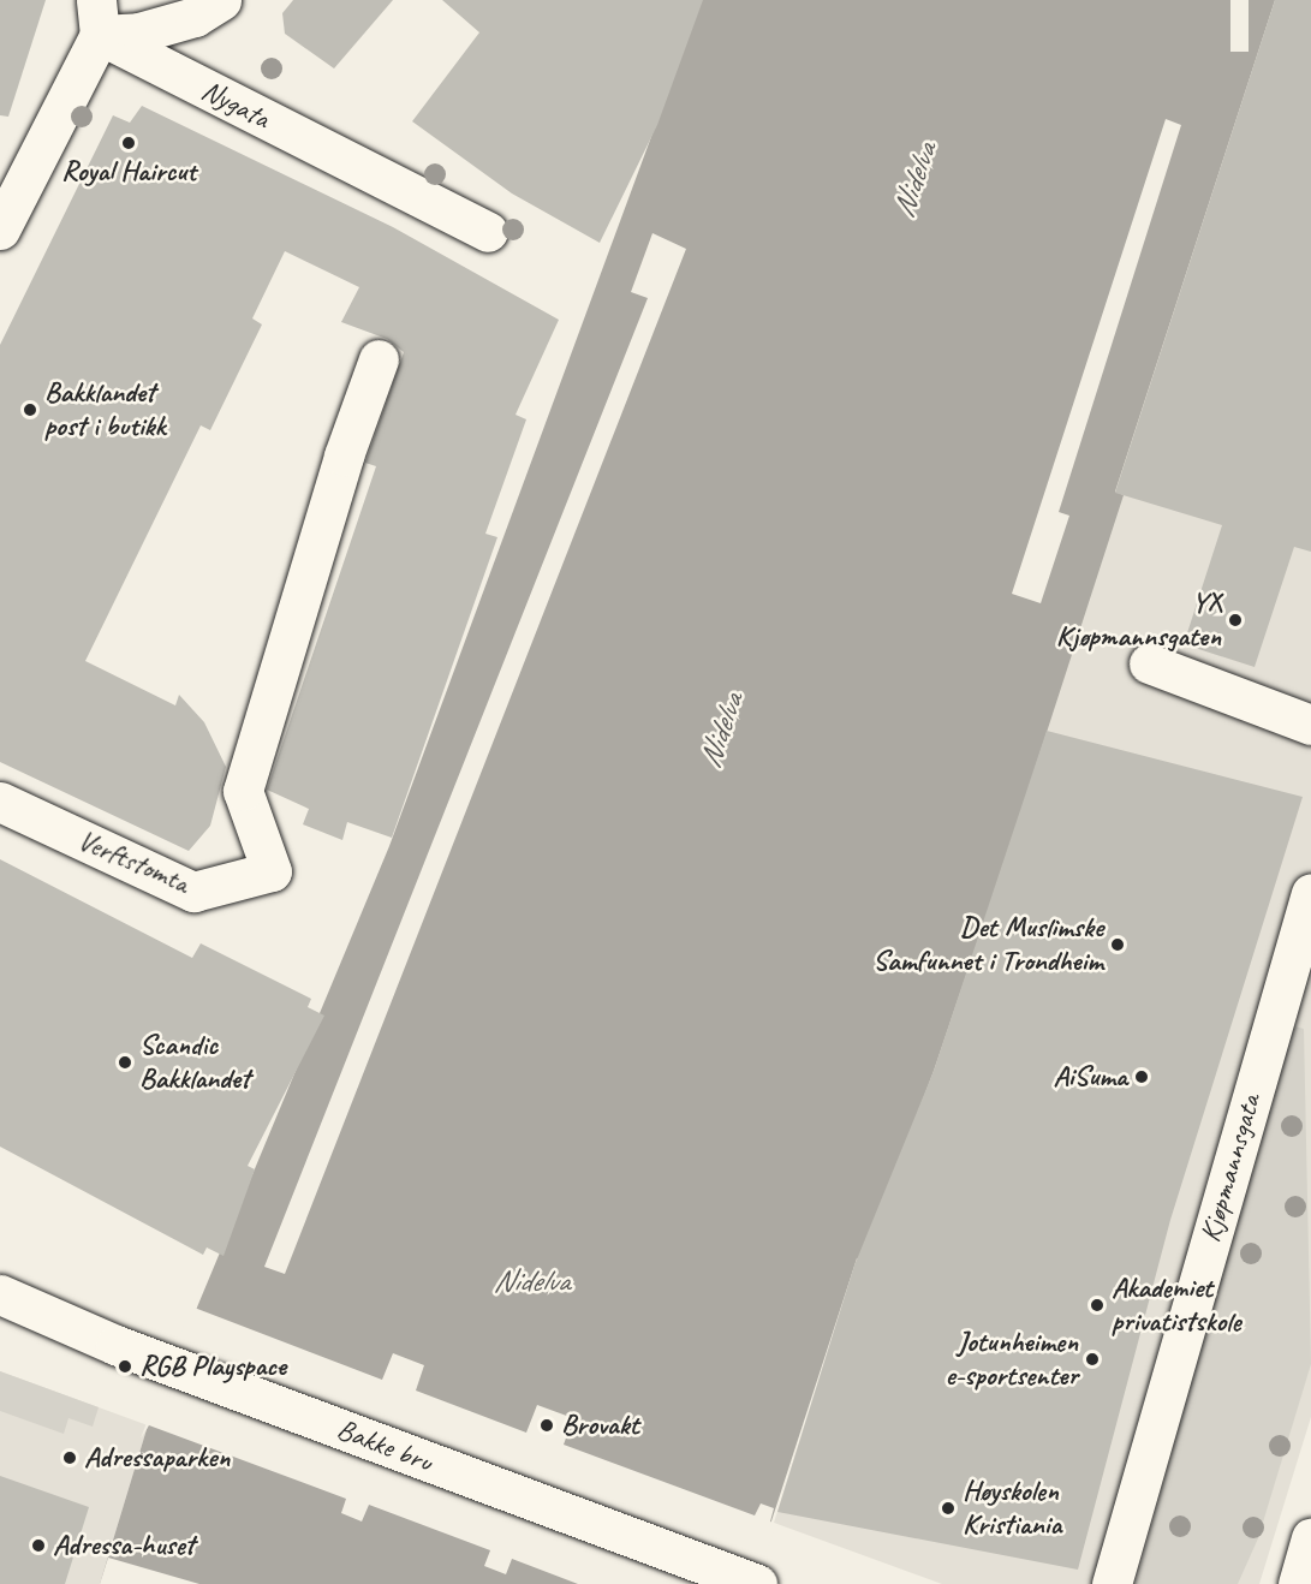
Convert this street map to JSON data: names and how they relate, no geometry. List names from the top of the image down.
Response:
{
  "streets": {
    "street": [
      "Nygata",
      "Verftstomta",
      "Kjøpmannsgata",
      "Bakke bru"
    ]
  },
  "water": ["Nidelva"],
  "places": [
    "Royal Haircut",
    "Bakklandet post i butikk",
    "YX Kjøpmannsgaten",
    "Det Muslimske Samfunnet i Trondheim",
    "Scandic Bakklandet",
    "AiSuma",
    "Akademiet privatistskole",
    "Jotunheimen e-sportsenter",
    "RGB Playspace",
    "Brovakt",
    "Adressaparken",
    "Høyskolen Kristiania",
    "Adressa-huset"
  ]
}
